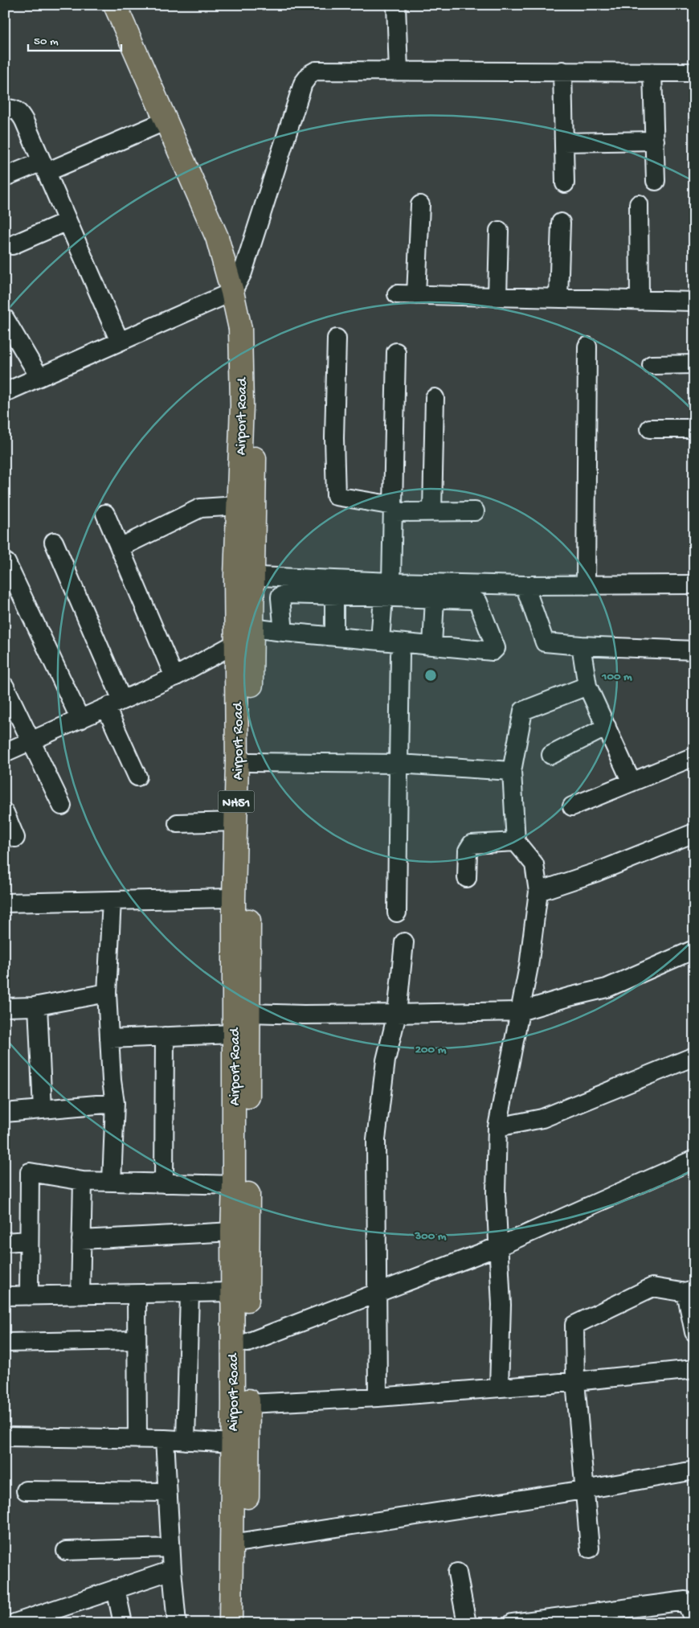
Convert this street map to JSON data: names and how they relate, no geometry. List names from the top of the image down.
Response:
{
  "streets": {
    "highway": ["Airport Road", "NH51"]
  },
  "scale_bar": "50 m",
  "rings": ["100 m", "200 m", "300 m"]
}
